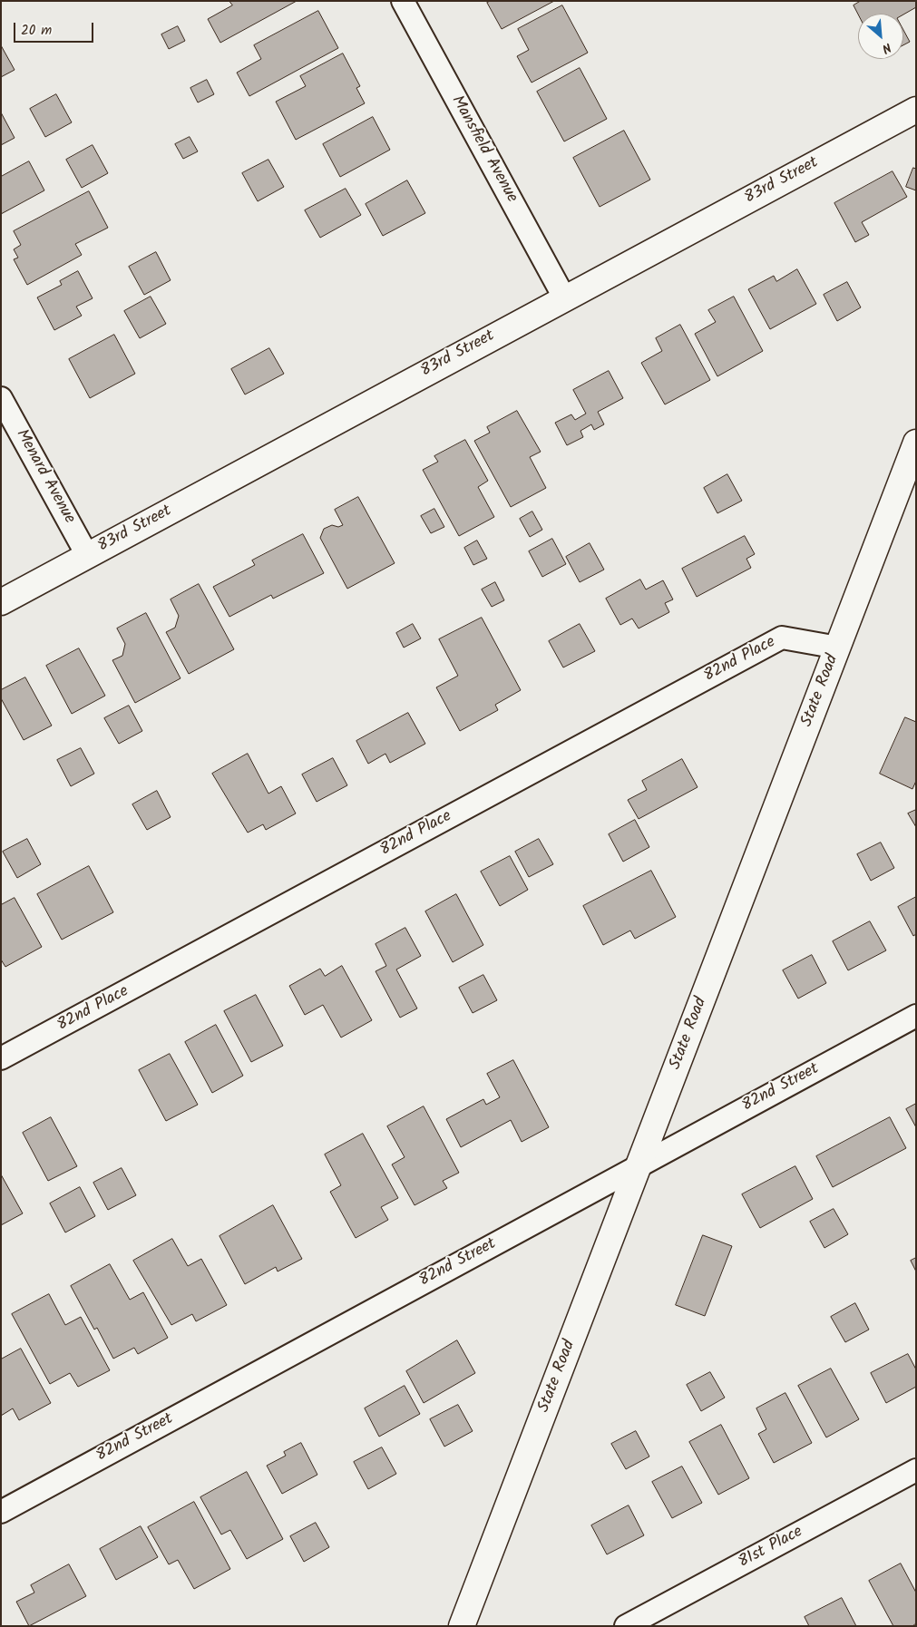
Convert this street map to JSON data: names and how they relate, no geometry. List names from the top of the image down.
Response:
{
  "streets": {
    "street": [
      "Mansfield Avenue",
      "83rd Street",
      "Menard Avenue",
      "82nd Place",
      "State Road",
      "82nd Street",
      "81st Place"
    ]
  },
  "crossings": [
    ["Mansfield Avenue", "83rd Street"],
    ["83rd Street", "Menard Avenue"],
    ["82nd Place", "State Road"],
    ["State Road", "82nd Street"]
  ],
  "scale_bar": "20 m",
  "north": "bottom right"
}
